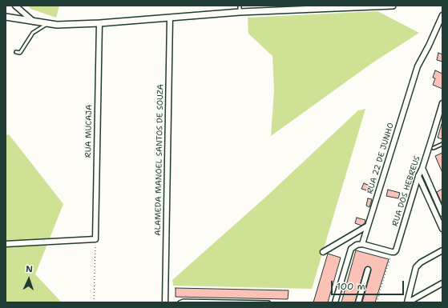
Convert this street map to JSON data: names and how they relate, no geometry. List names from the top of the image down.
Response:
{
  "streets": {
    "street": [
      "RUA MUCAJA",
      "RUA 22 DE JUNHO",
      "ALAMEDA MANOEL SANTOS DE SOUZA",
      "RUA DOS HEBREUS"
    ]
  },
  "scale_bar": "100 m",
  "north": "top"
}
